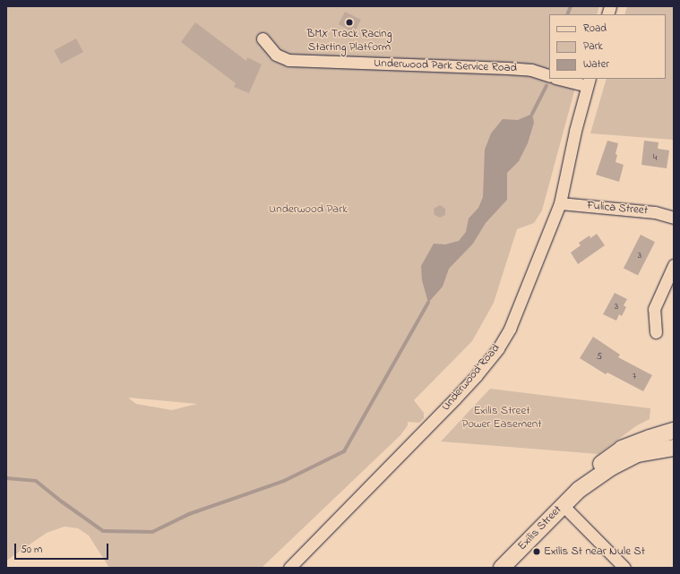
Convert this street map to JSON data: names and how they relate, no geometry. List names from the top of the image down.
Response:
{
  "streets": {
    "street": [
      "Underwood Park Service Road",
      "Fulica Street",
      "Underwood Road",
      "Exilis Street"
    ]
  },
  "crossings": [
    ["Fulica Street", "Underwood Road"]
  ],
  "parks": ["Underwood Park", "Exilis Street Power Easement"],
  "places": ["BMX Track Racing Starting Platform", "Exilis St near Nule St"],
  "house_numbers": [
    "4",
    "3",
    "3",
    "5",
    "7"
  ],
  "legend": ["Road", "Park", "Water"],
  "scale_bar": "50 m"
}
